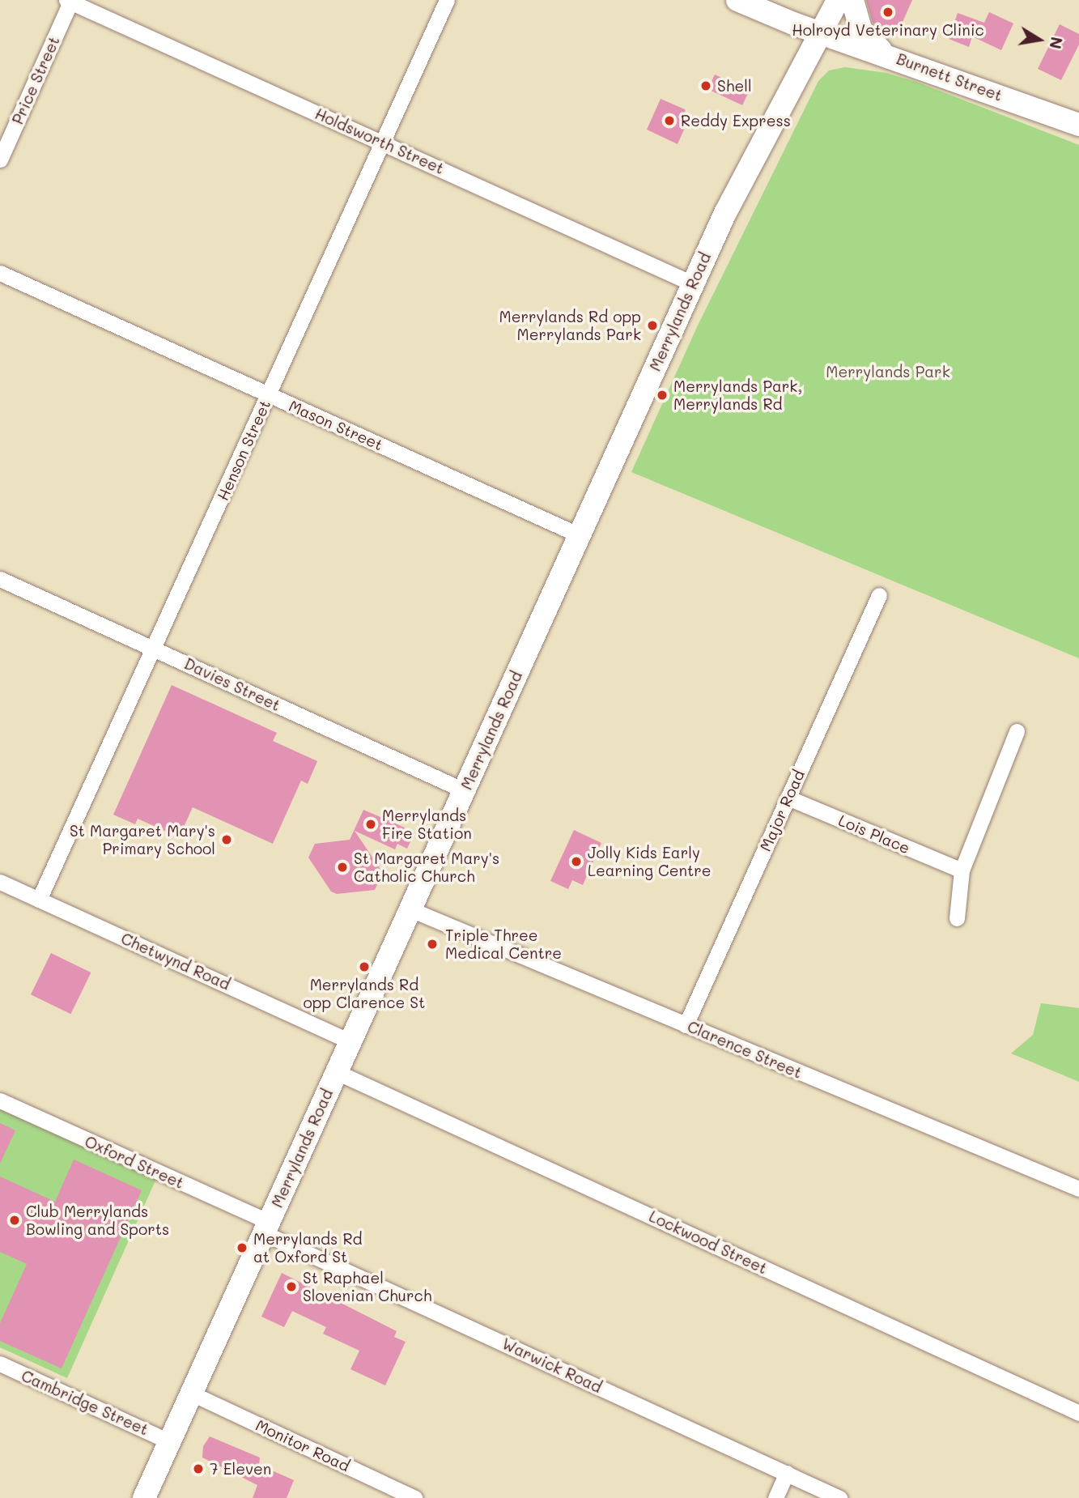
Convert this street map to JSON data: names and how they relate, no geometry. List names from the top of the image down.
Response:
{
  "streets": {
    "main road": ["Burnett Street", "Merrylands Road"],
    "street": [
      "Price Street",
      "Holdsworth Street",
      "Mason Street",
      "Henson Street",
      "Davies Street",
      "Major Road",
      "Lois Place",
      "Chetwynd Road",
      "Clarence Street",
      "Oxford Street",
      "Lockwood Street",
      "Warwick Road",
      "Cambridge Street",
      "Monitor Road"
    ]
  },
  "crossings": [
    ["Burnett Street", "Merrylands Road"],
    ["Price Street", "Holdsworth Street"],
    ["Holdsworth Street", "Merrylands Road"],
    ["Holdsworth Street", "Henson Street"],
    ["Merrylands Road", "Mason Street"],
    ["Merrylands Road", "Davies Street"],
    ["Merrylands Road", "Chetwynd Road"],
    ["Merrylands Road", "Clarence Street"],
    ["Merrylands Road", "Oxford Street"],
    ["Merrylands Road", "Lockwood Street"],
    ["Merrylands Road", "Warwick Road"],
    ["Merrylands Road", "Cambridge Street"],
    ["Merrylands Road", "Monitor Road"],
    ["Mason Street", "Henson Street"],
    ["Henson Street", "Davies Street"],
    ["Henson Street", "Chetwynd Road"],
    ["Major Road", "Lois Place"],
    ["Major Road", "Clarence Street"],
    ["Oxford Street", "Warwick Road"]
  ],
  "parks": ["Merrylands Park"],
  "places": [
    "Holroyd Veterinary Clinic",
    "Shell",
    "Reddy Express",
    "Merrylands Rd opp Merrylands Park",
    "Merrylands Park, Merrylands Rd",
    "Merrylands Fire Station",
    "St Margaret Mary's Primary School",
    "Jolly Kids Early Learning Centre",
    "St Margaret Mary's Catholic Church",
    "Triple Three Medical Centre",
    "Merrylands Rd opp Clarence St",
    "Club Merrylands Bowling and Sports",
    "Merrylands Rd at Oxford St",
    "St Raphael Slovenian Church",
    "7 Eleven"
  ],
  "north": "right"
}
